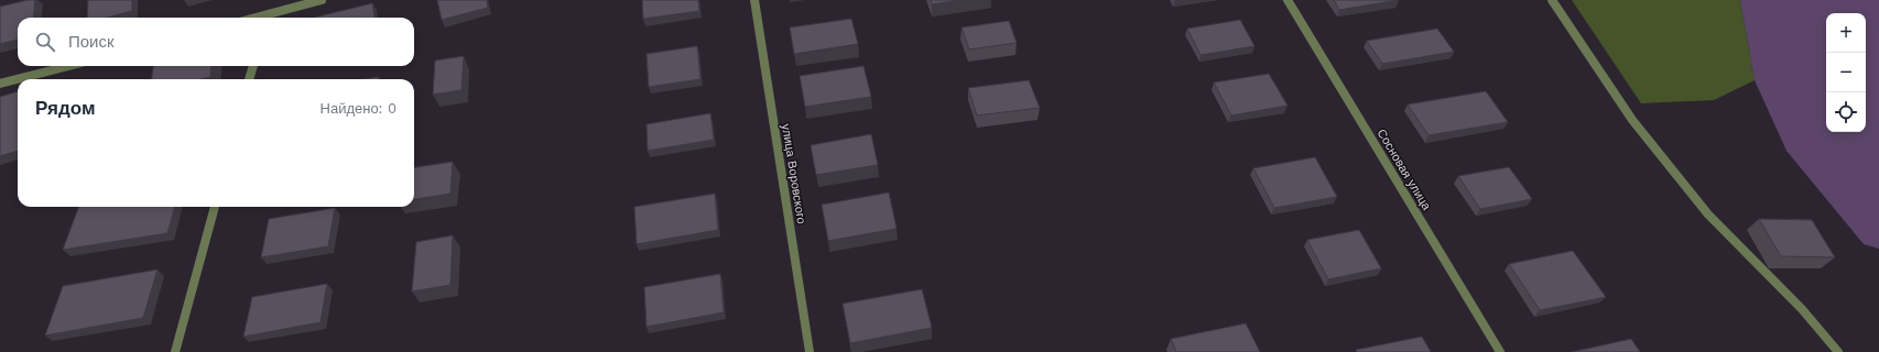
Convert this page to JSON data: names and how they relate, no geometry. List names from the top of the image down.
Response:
{
  "streets": {
    "street": ["Сосновая улица", "улица Воровского"]
  },
  "page": {
    "map_buttons": ["+", "−"],
    "search": "Поиск",
    "heading": ["Рядом", "Найдено: 0"]
  }
}
